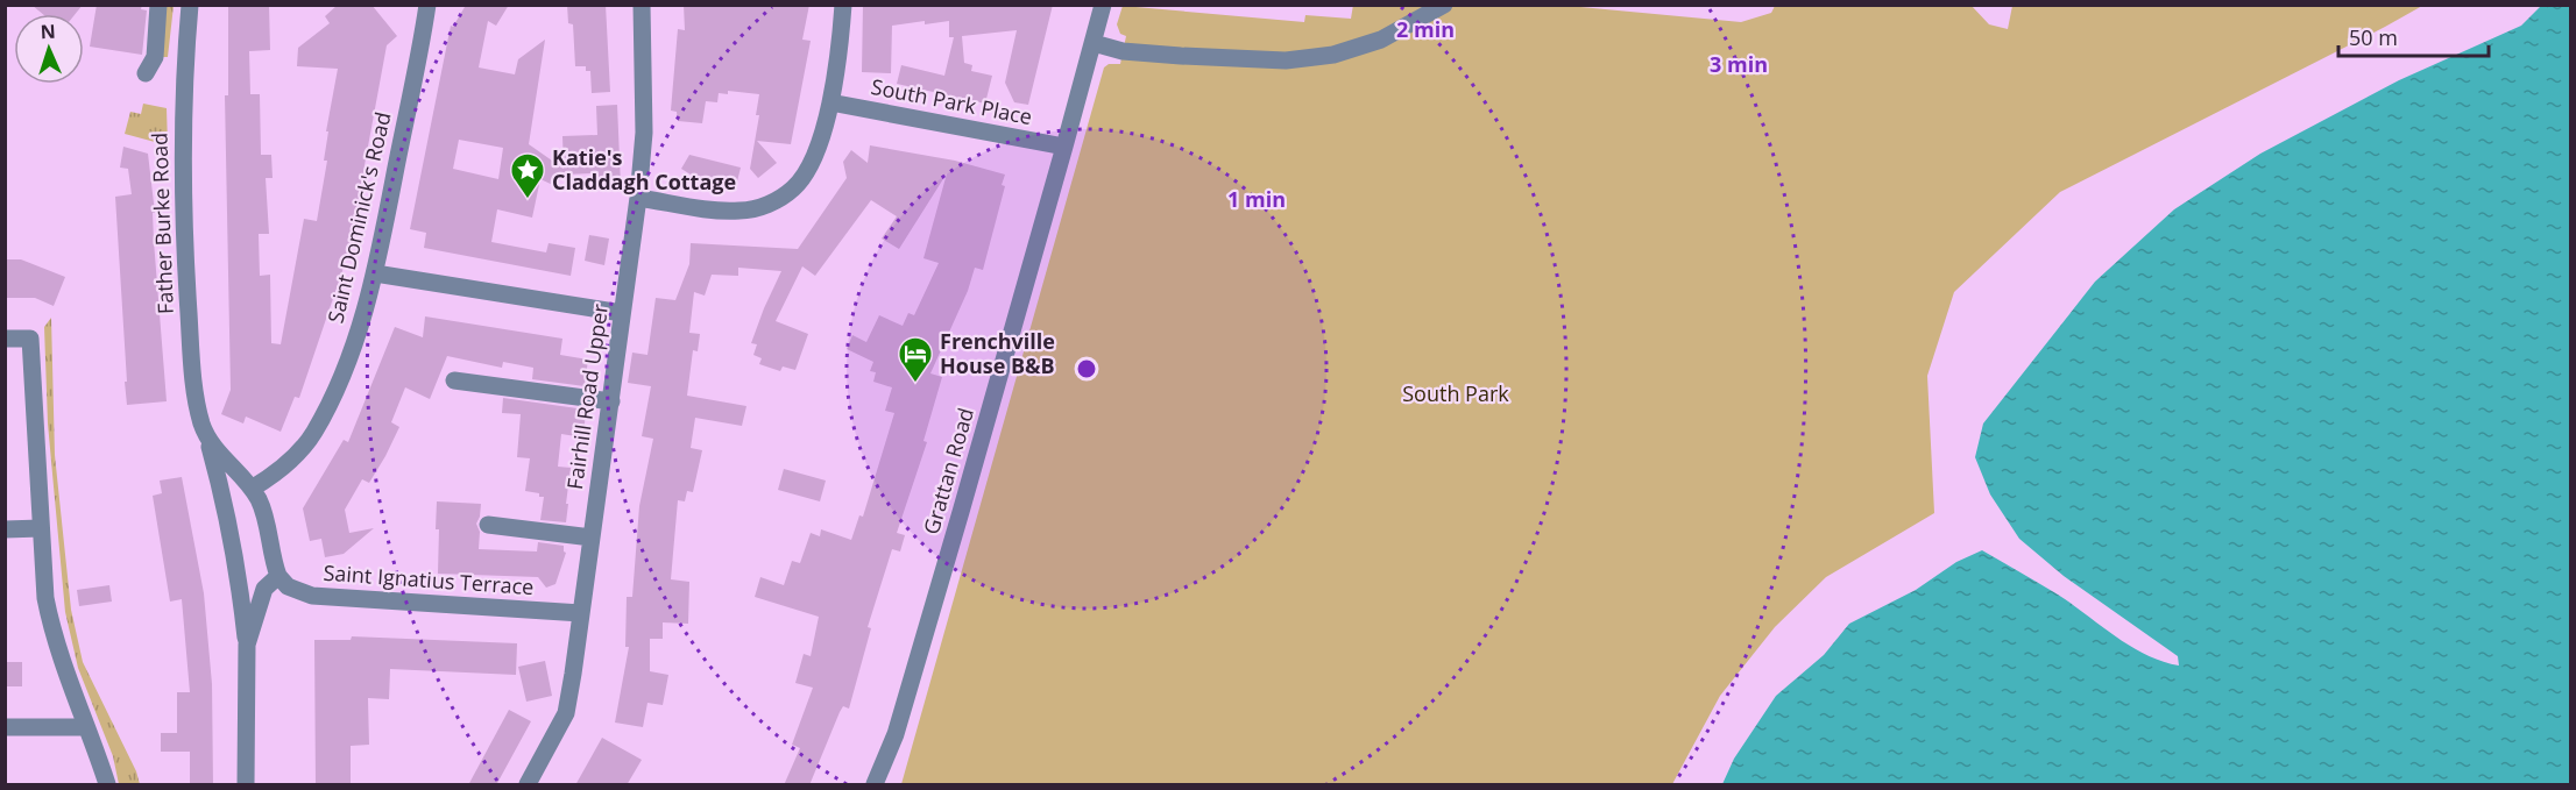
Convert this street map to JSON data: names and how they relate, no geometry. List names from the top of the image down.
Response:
{
  "streets": {
    "street": [
      "South Park Place",
      "Saint Dominick's Road",
      "Father Burke Road",
      "Fairhill Road Upper",
      "Grattan Road",
      "Saint Ignatius Terrace"
    ]
  },
  "crossings": [
    ["South Park Place", "Grattan Road"],
    ["Saint Dominick's Road", "Father Burke Road"],
    ["Father Burke Road", "Saint Ignatius Terrace"],
    ["Fairhill Road Upper", "Saint Ignatius Terrace"]
  ],
  "parks": ["South Park"],
  "places": {
    "place": ["Katie's Claddagh Cottage"],
    "hotel": ["Frenchville House B&B"]
  },
  "scale_bar": "50 m",
  "north": "top",
  "rings": ["2 min", "3 min", "1 min"]
}
